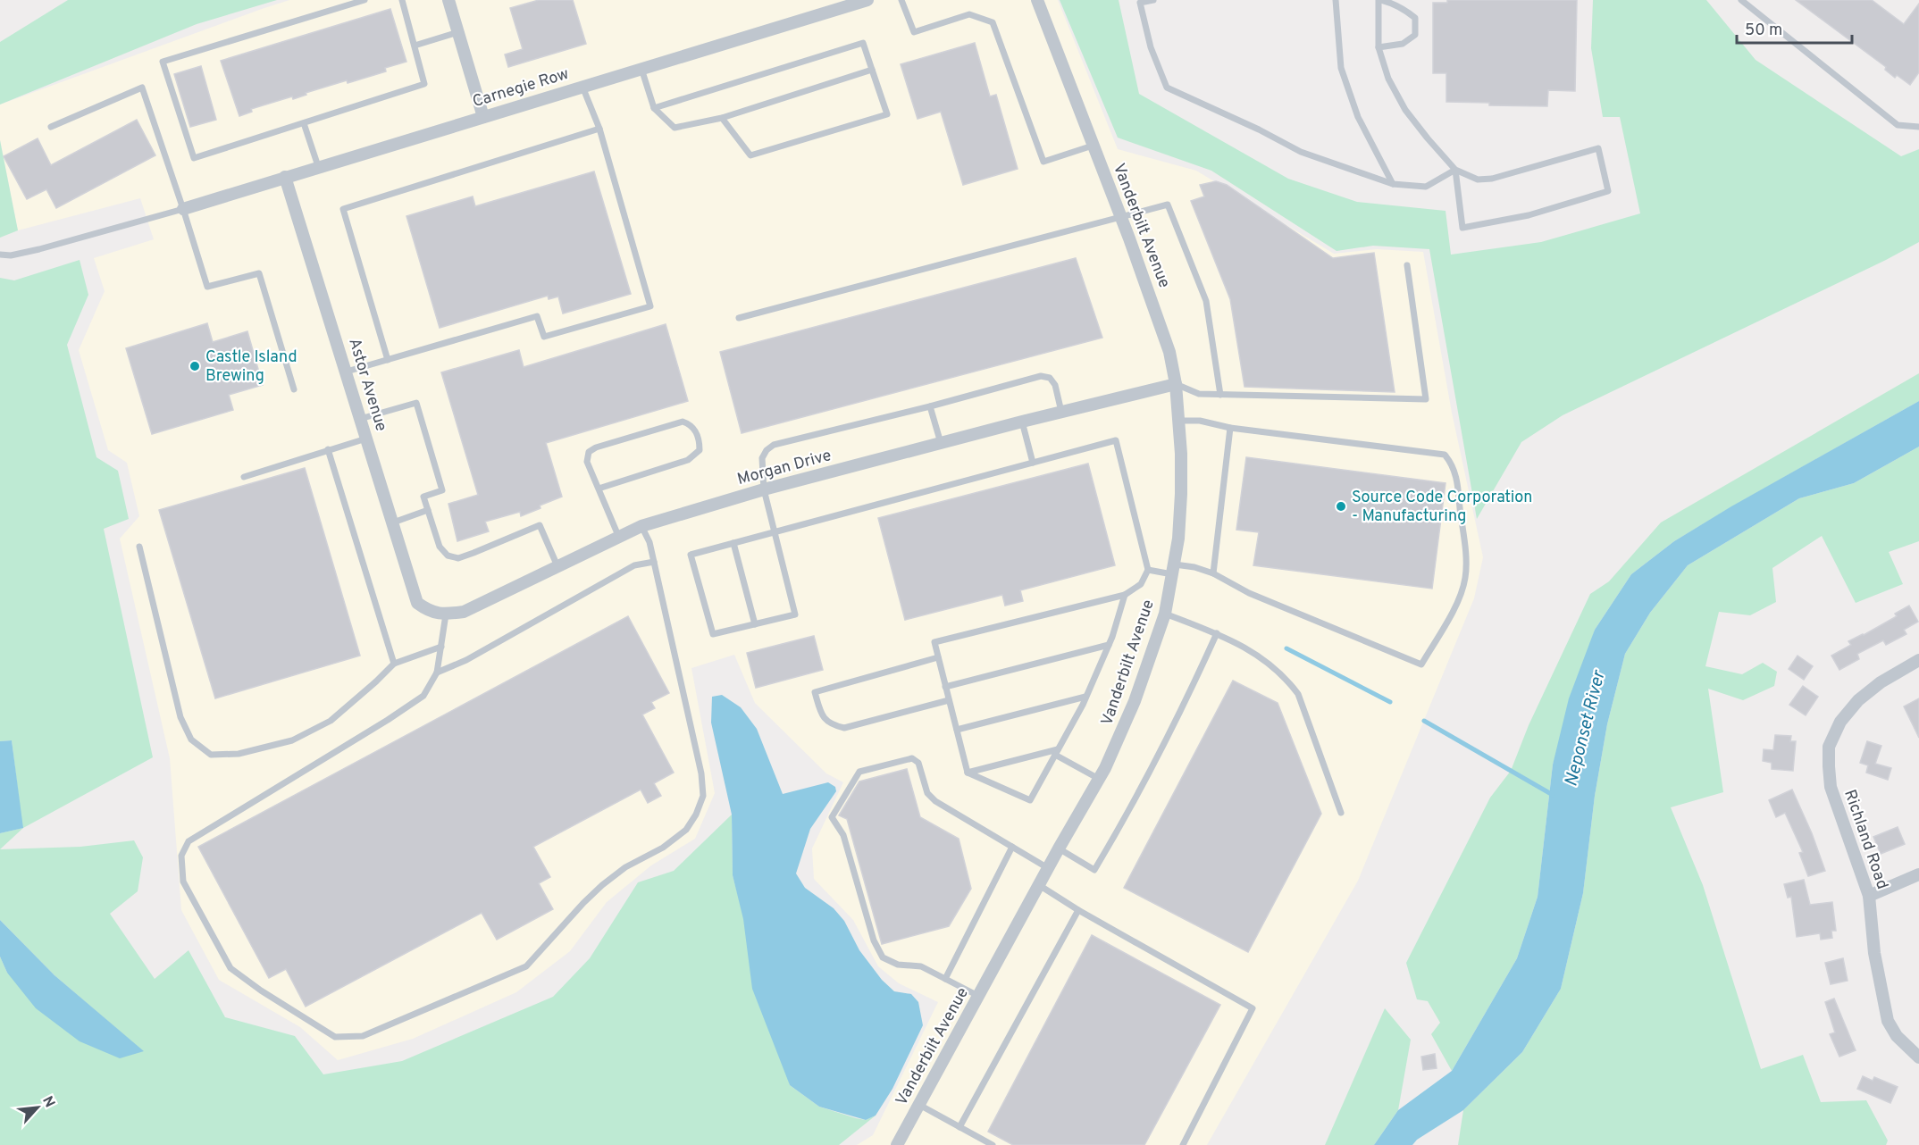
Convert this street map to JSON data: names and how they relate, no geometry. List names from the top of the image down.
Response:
{
  "streets": {
    "street": [
      "Carnegie Row",
      "Vanderbilt Avenue",
      "Astor Avenue",
      "Morgan Drive",
      "Richland Road"
    ]
  },
  "crossings": [
    ["Carnegie Row", "Astor Avenue"],
    ["Vanderbilt Avenue", "Morgan Drive"],
    ["Astor Avenue", "Morgan Drive"]
  ],
  "water": ["Neponset River"],
  "places": ["Castle Island Brewing", "Source Code Corporation - Manufacturing"],
  "scale_bar": "50 m",
  "north": "top right"
}
